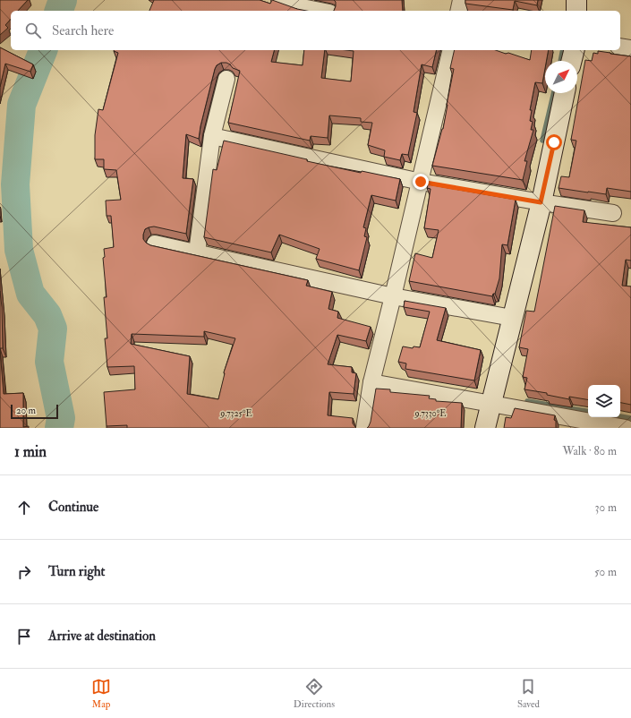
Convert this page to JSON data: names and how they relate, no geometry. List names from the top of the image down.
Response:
{
  "scale_bar": "20 m",
  "north": "top right",
  "page": {
    "search": "Search here",
    "scale": "20 m",
    "heading": ["1 min", "Walk · 80 m"],
    "list": [
      ["Continue", "30 m"],
      ["Turn right", "50 m"],
      "Arrive at destination"
    ],
    "nav": ["Map", "Directions", "Saved"]
  },
  "coordinates": ["9.7325°E", "9.7330°E"]
}
